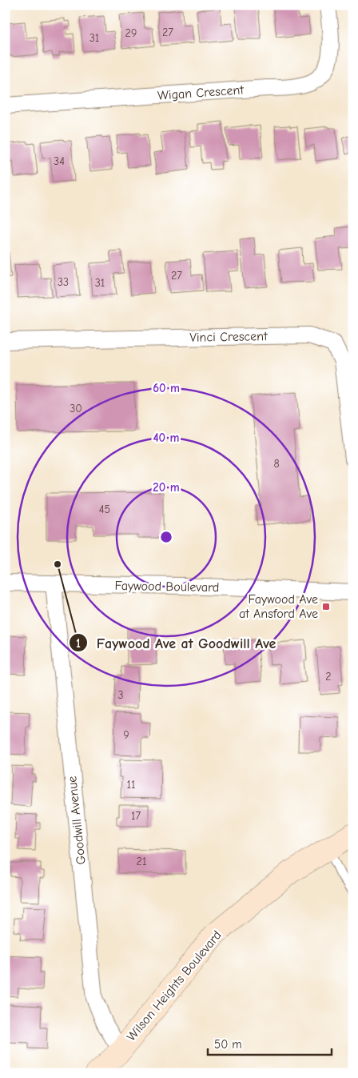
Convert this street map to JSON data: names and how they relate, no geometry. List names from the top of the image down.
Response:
{
  "streets": {
    "main road": ["Wilson Heights Boulevard"],
    "street": [
      "Wigan Crescent",
      "Vinci Crescent",
      "Faywood Boulevard",
      "Goodwill Avenue"
    ]
  },
  "crossings": [
    ["Faywood Boulevard", "Goodwill Avenue"],
    ["Goodwill Avenue", "Wilson Heights Boulevard"]
  ],
  "places": {
    "other": ["Faywood Ave at Goodwill Ave"],
    "transit": ["Faywood Ave at Ansford Ave"]
  },
  "house_numbers": [
    "27",
    "29",
    "31",
    "34",
    "27",
    "33",
    "31",
    "30",
    "8",
    "45",
    "2",
    "3",
    "9",
    "11",
    "17",
    "21"
  ],
  "scale_bar": "50 m",
  "rings": ["60 m", "40 m", "20 m"]
}
